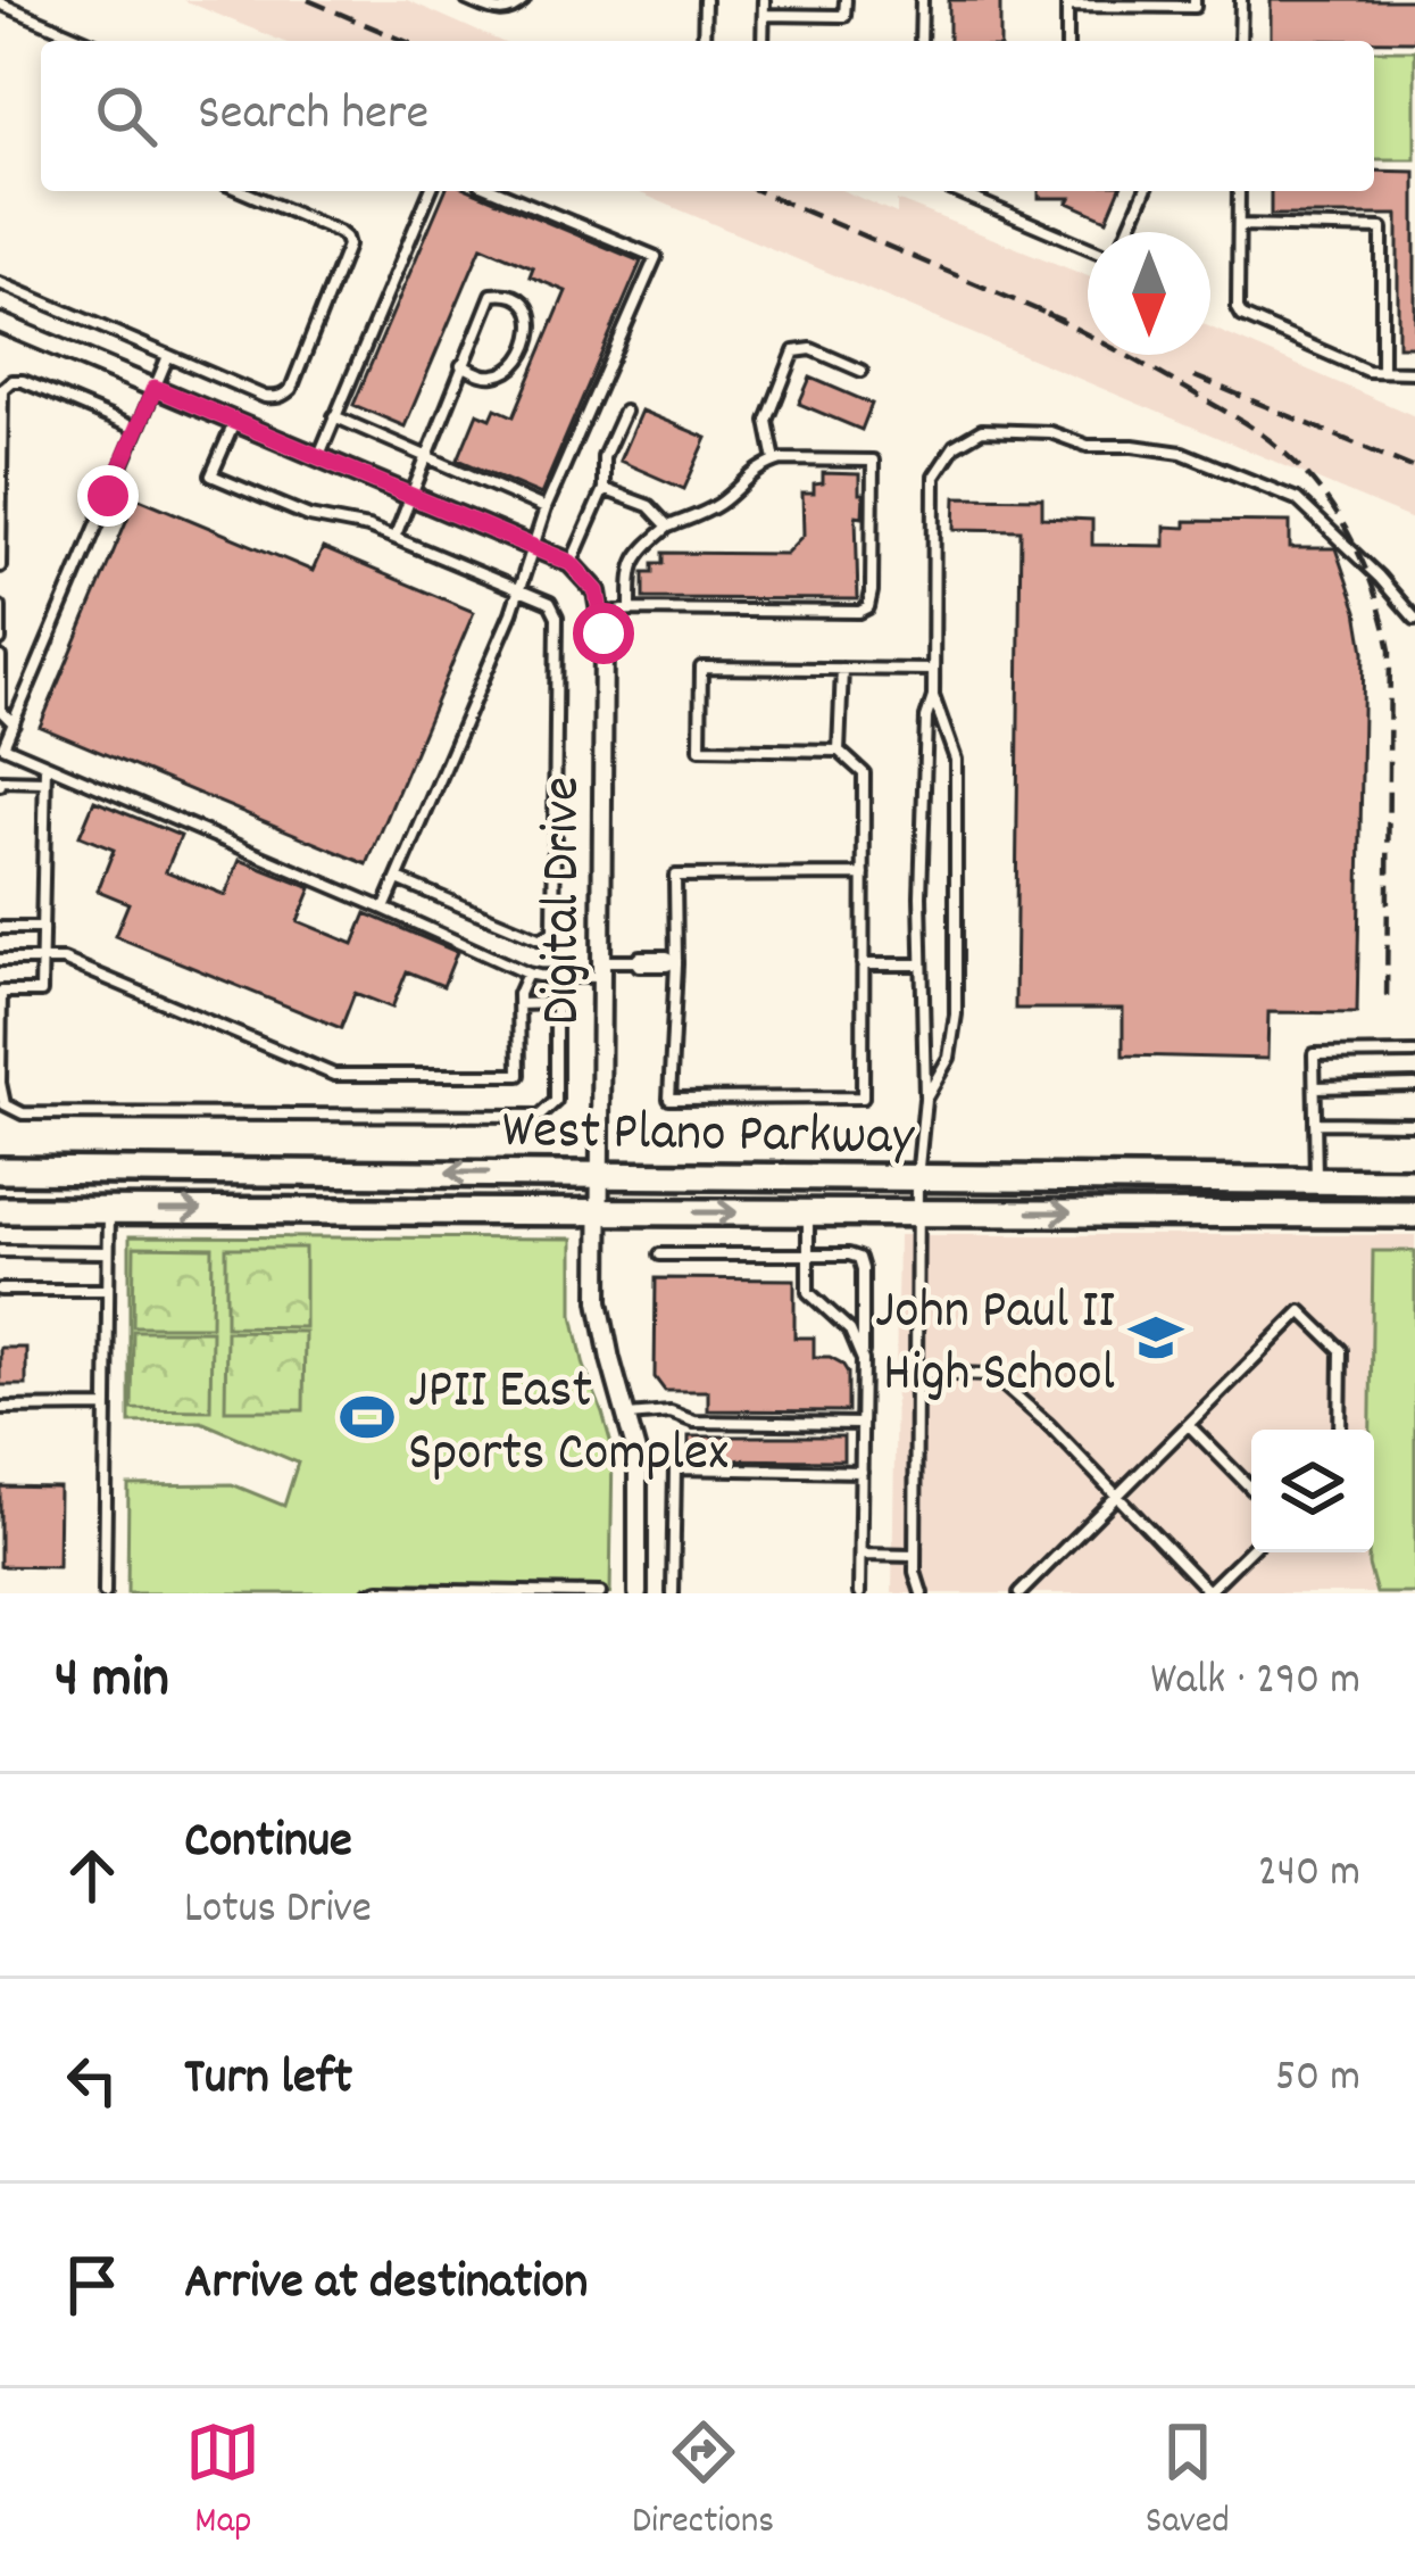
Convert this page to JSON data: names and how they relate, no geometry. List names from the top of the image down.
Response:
{
  "streets": {
    "main road": ["West Plano Parkway"],
    "street": ["Digital Drive"]
  },
  "crossings": [
    ["Digital Drive", "West Plano Parkway"]
  ],
  "places": {
    "school or university": ["John Paul II High School"],
    "sports": ["JPII East Sports Complex"]
  },
  "north": "bottom",
  "page": {
    "search": "Search here",
    "heading": ["4 min", "Walk · 290 m"],
    "list": [
      ["Continue", "Lotus Drive", "240 m"],
      ["Turn left", "50 m"],
      "Arrive at destination"
    ],
    "nav": ["Map", "Directions", "Saved"]
  }
}
